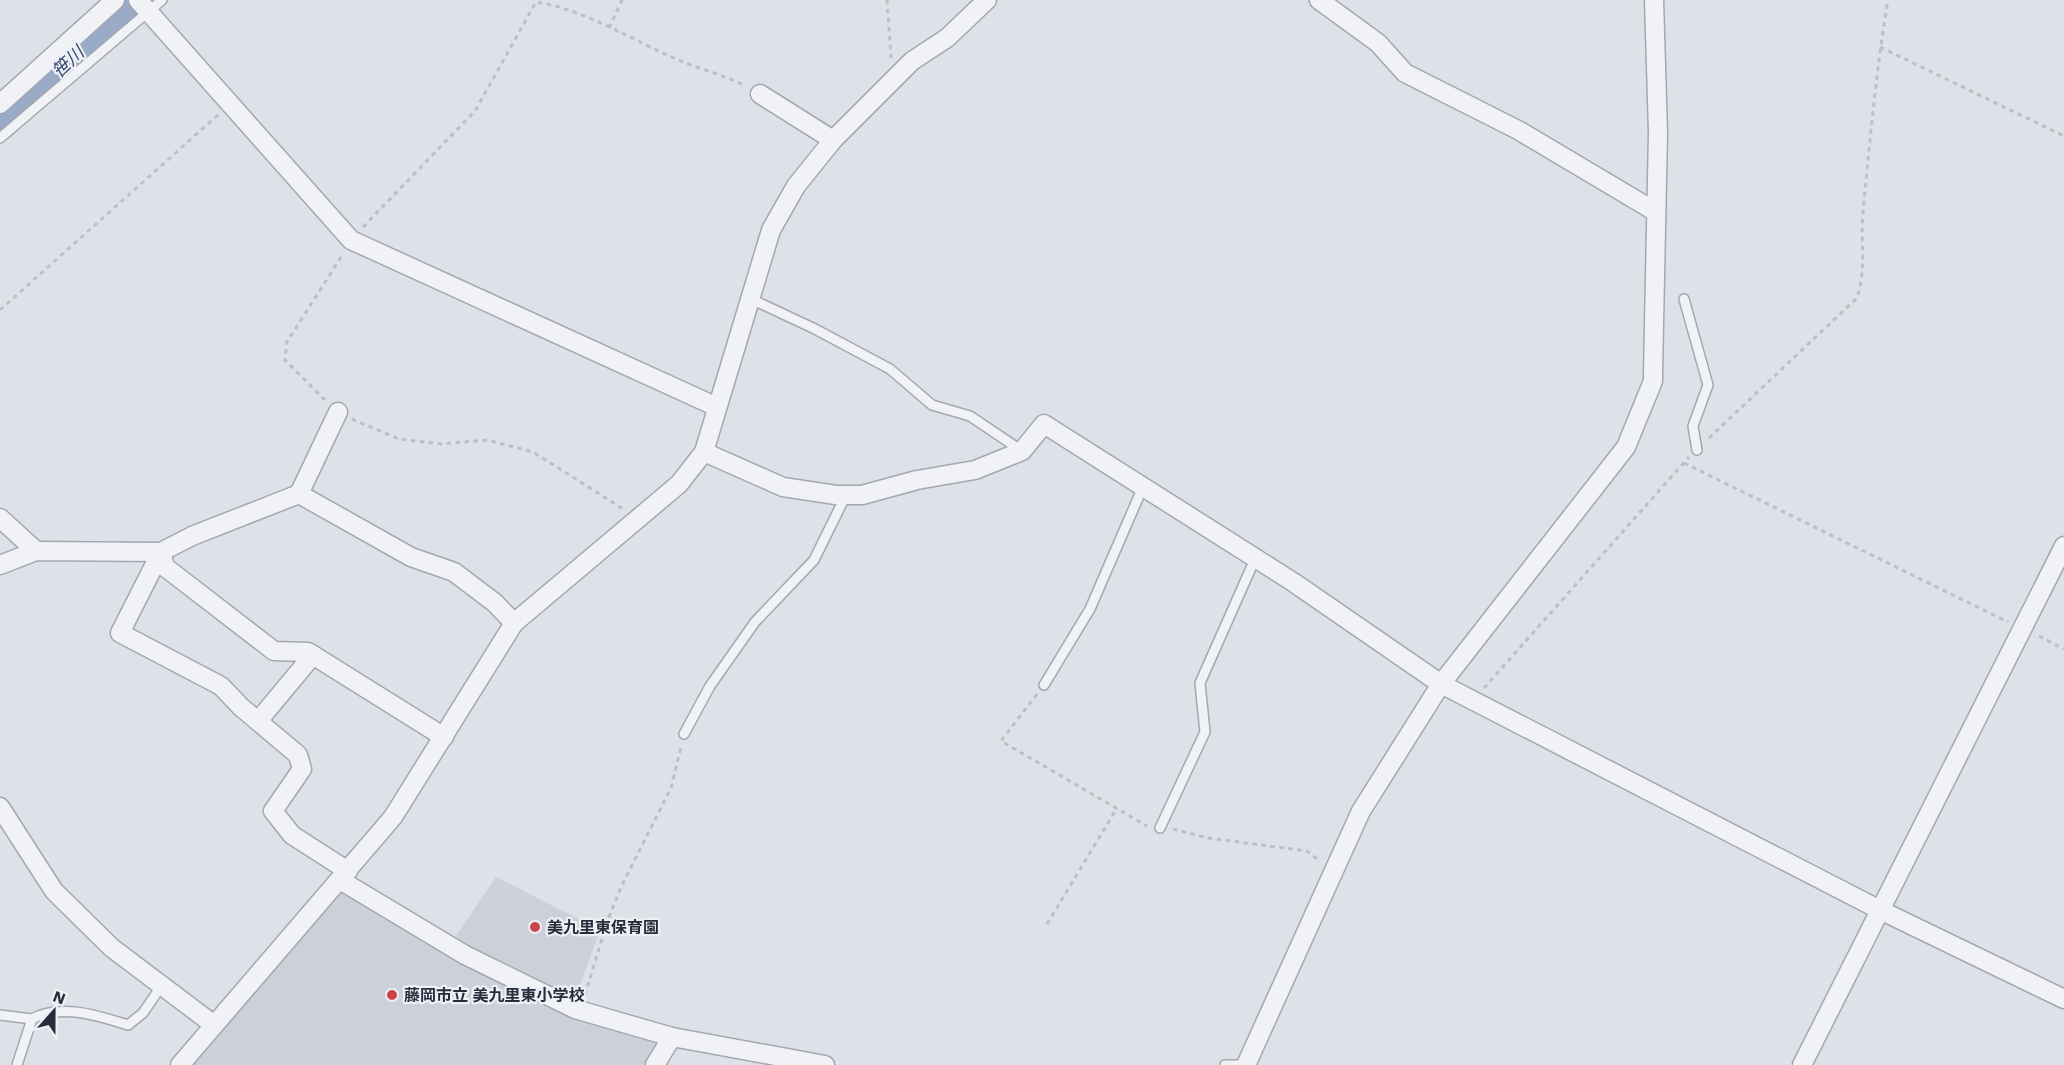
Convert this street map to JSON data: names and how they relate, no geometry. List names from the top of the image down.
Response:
{
  "water": ["笹川"],
  "places": ["美九里東保育園", "藤岡市立 美九里東小学校"],
  "north": "top"
}
